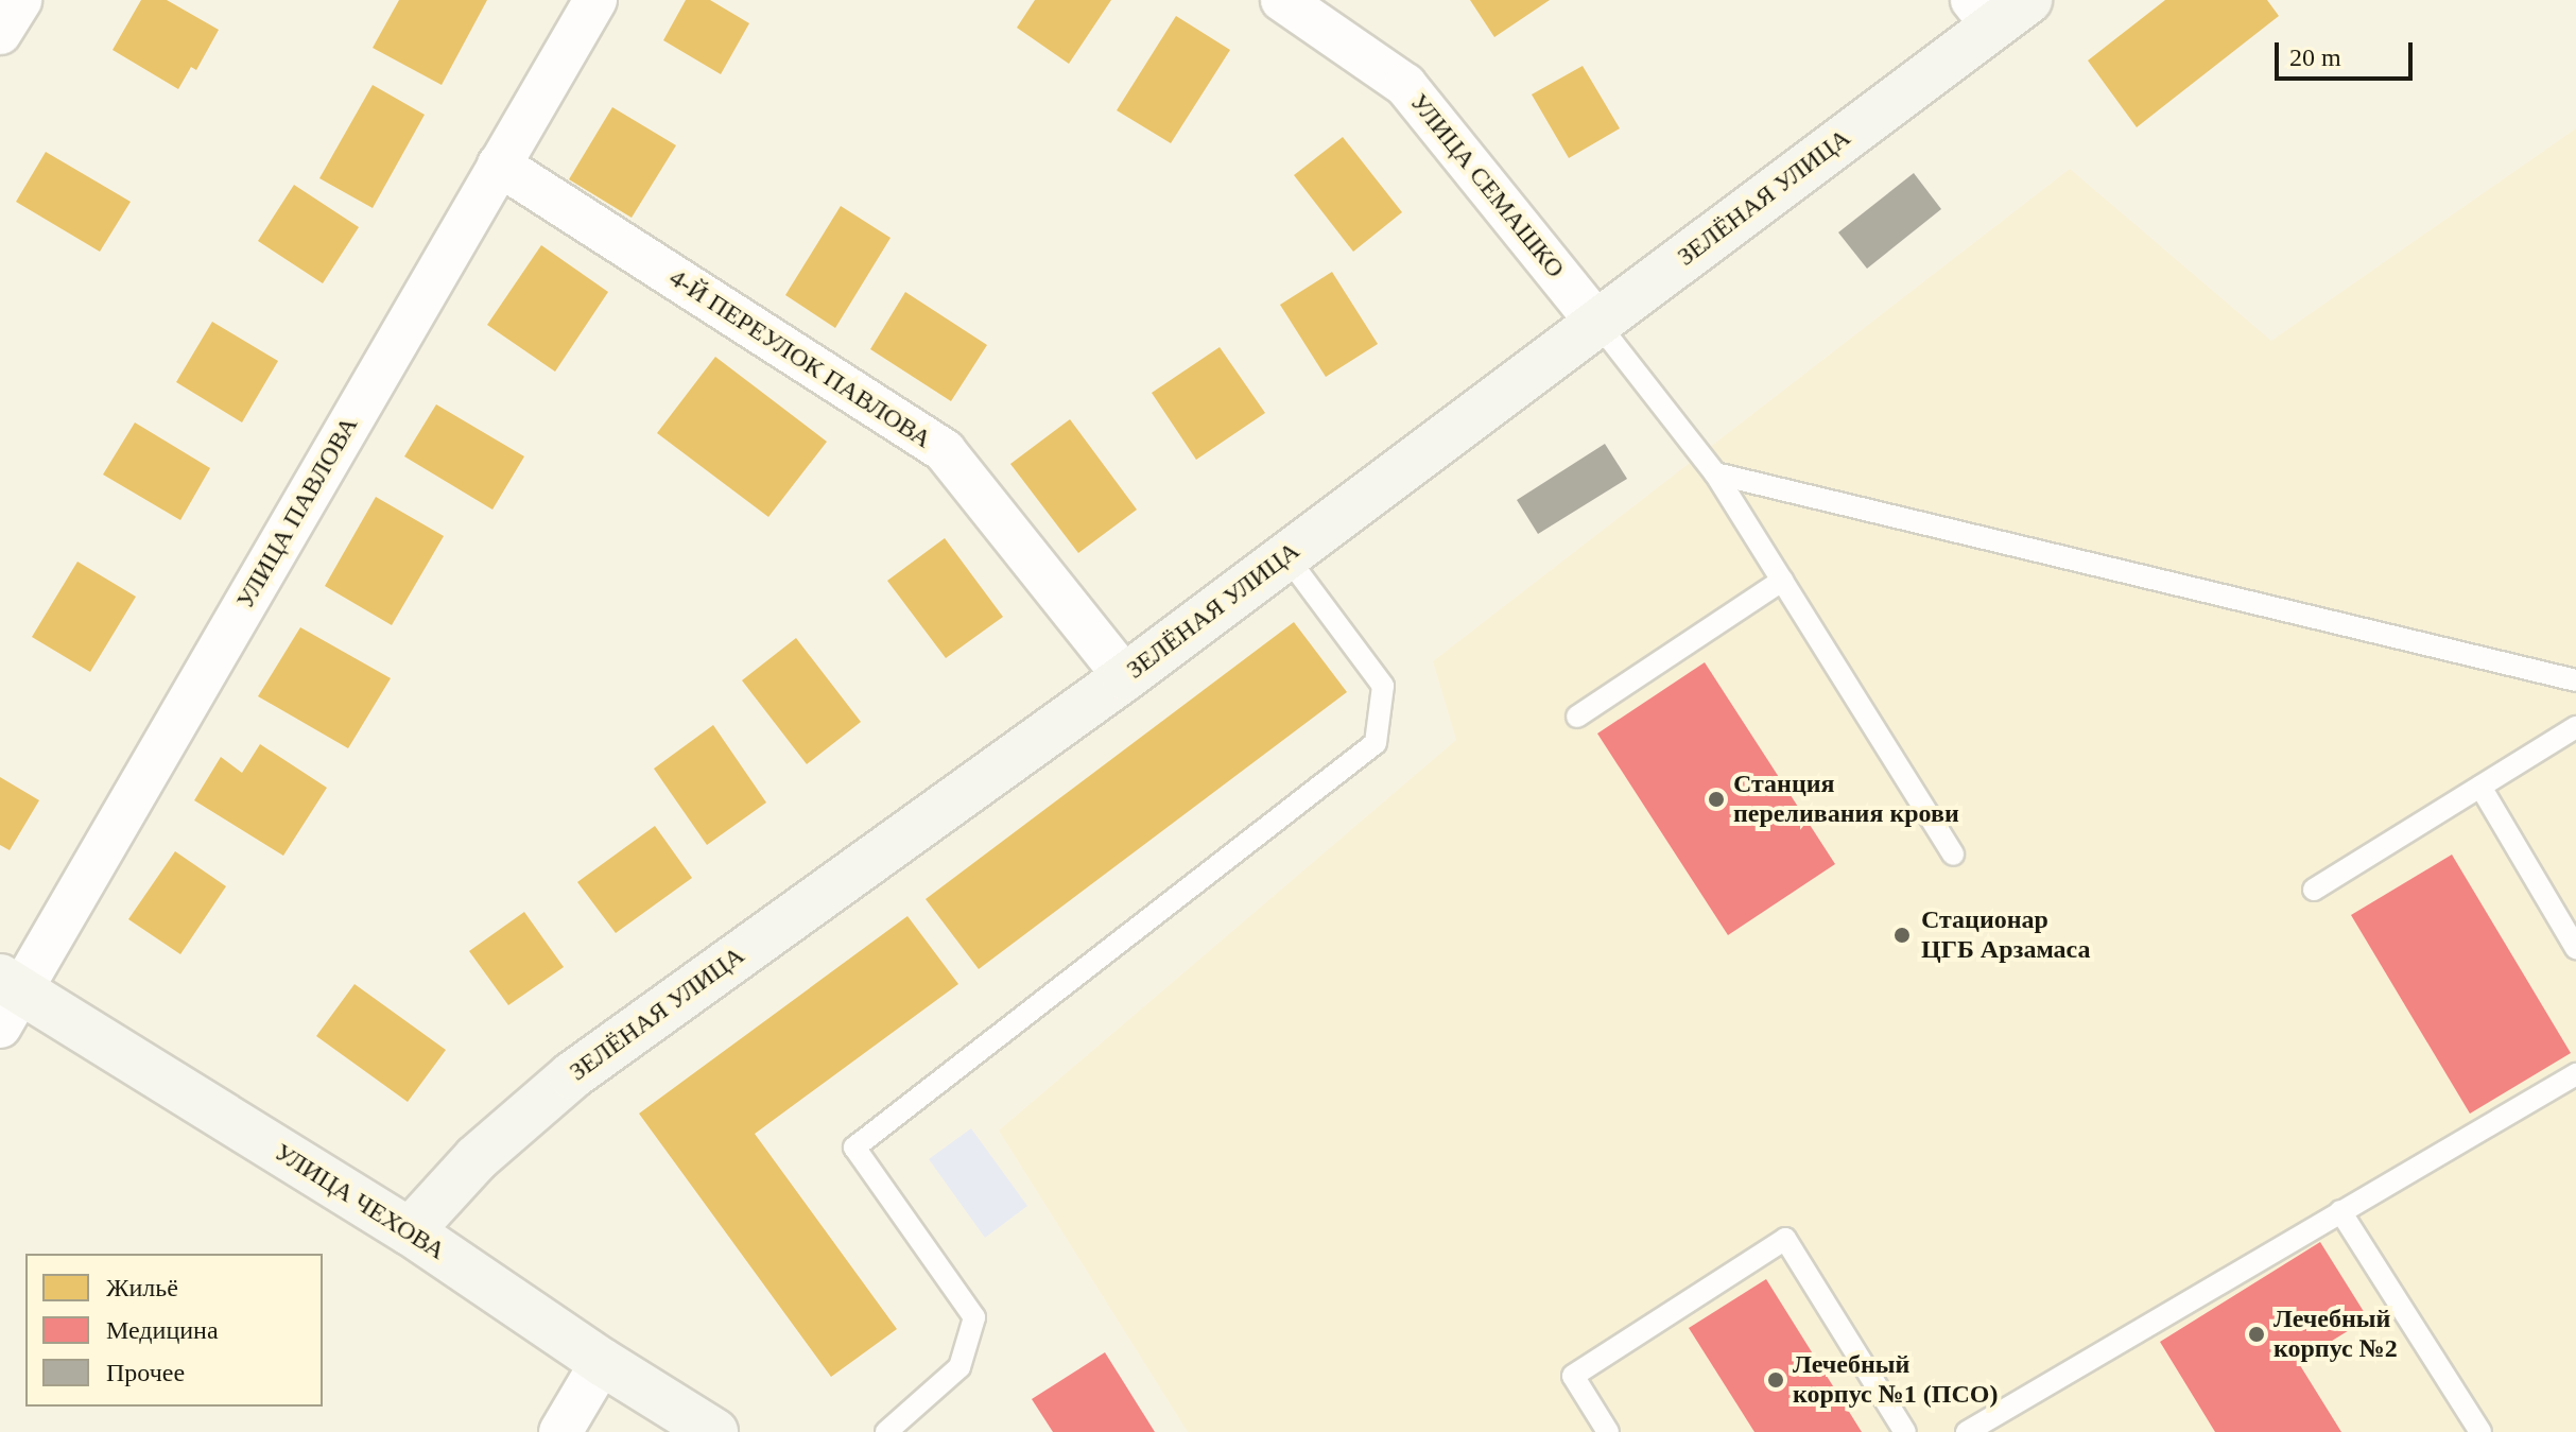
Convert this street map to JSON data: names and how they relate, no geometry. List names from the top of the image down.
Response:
{
  "streets": {
    "street": [
      "УЛИЦА СЕМАШКО",
      "ЗЕЛЁНАЯ УЛИЦА",
      "4-Й ПЕРЕУЛОК ПАВЛОВА",
      "УЛИЦА ПАВЛОВА",
      "УЛИЦА ЧЕХОВА"
    ]
  },
  "crossings": [
    ["УЛИЦА СЕМАШКО", "ЗЕЛЁНАЯ УЛИЦА"],
    ["ЗЕЛЁНАЯ УЛИЦА", "4-Й ПЕРЕУЛОК ПАВЛОВА"],
    ["ЗЕЛЁНАЯ УЛИЦА", "УЛИЦА ЧЕХОВА"],
    ["4-Й ПЕРЕУЛОК ПАВЛОВА", "УЛИЦА ПАВЛОВА"],
    ["УЛИЦА ПАВЛОВА", "УЛИЦА ЧЕХОВА"]
  ],
  "places": [
    "Станция переливания крови",
    "Стационар ЦГБ Арзамаса",
    "Лечебный корпус №2",
    "Лечебный корпус №1 (ПСО)"
  ],
  "legend": ["Жильё", "Медицина", "Прочее"],
  "scale_bar": "20 m"
}
